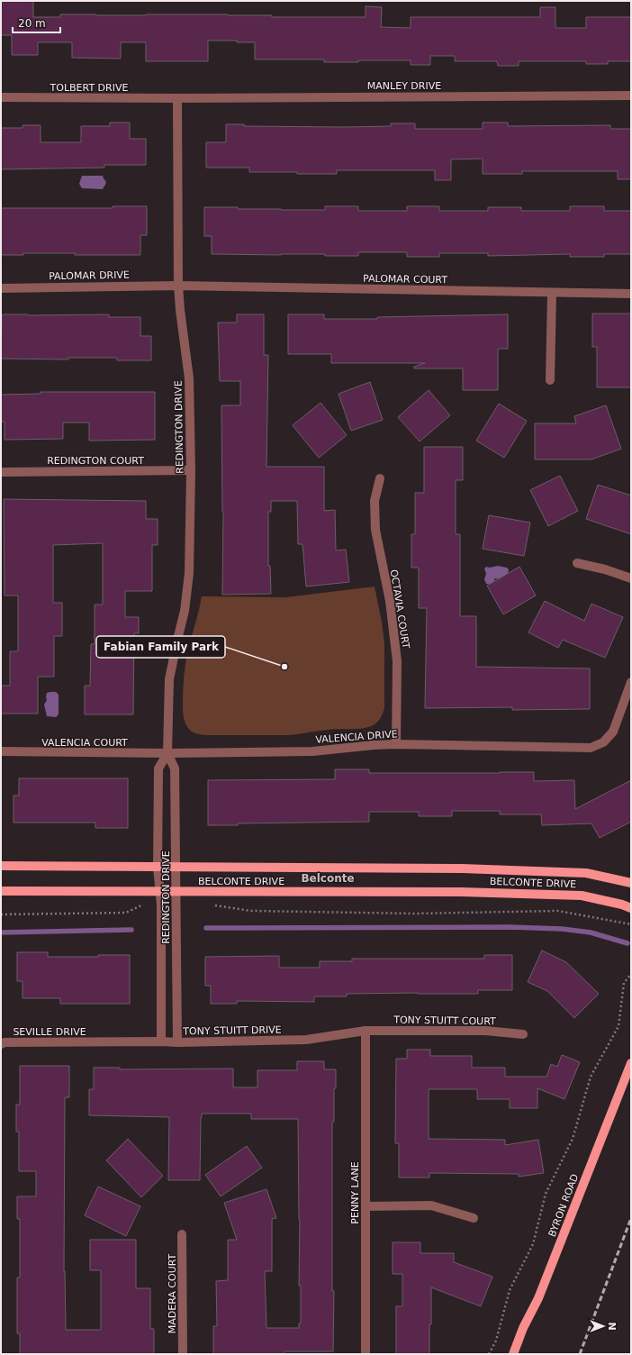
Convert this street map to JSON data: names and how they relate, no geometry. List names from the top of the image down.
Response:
{
  "streets": {
    "main road": ["BELCONTE DRIVE", "BYRON ROAD"],
    "street": [
      "MANLEY DRIVE",
      "TOLBERT DRIVE",
      "PALOMAR DRIVE",
      "PALOMAR COURT",
      "REDINGTON DRIVE",
      "REDINGTON COURT",
      "OCTAVIA COURT",
      "VALENCIA DRIVE",
      "VALENCIA COURT",
      "TONY STUITT COURT",
      "TONY STUITT DRIVE",
      "SEVILLE DRIVE",
      "PENNY LANE",
      "MADERA COURT"
    ]
  },
  "crossings": [
    ["MANLEY DRIVE", "TOLBERT DRIVE"],
    ["MANLEY DRIVE", "REDINGTON DRIVE"],
    ["TOLBERT DRIVE", "REDINGTON DRIVE"],
    ["PALOMAR DRIVE", "PALOMAR COURT"],
    ["PALOMAR DRIVE", "REDINGTON DRIVE"],
    ["PALOMAR COURT", "REDINGTON DRIVE"],
    ["REDINGTON DRIVE", "REDINGTON COURT"],
    ["REDINGTON DRIVE", "VALENCIA DRIVE"],
    ["REDINGTON DRIVE", "VALENCIA COURT"],
    ["REDINGTON DRIVE", "BELCONTE DRIVE"],
    ["REDINGTON DRIVE", "TONY STUITT DRIVE"],
    ["OCTAVIA COURT", "VALENCIA DRIVE"],
    ["VALENCIA DRIVE", "VALENCIA COURT"],
    ["TONY STUITT COURT", "TONY STUITT DRIVE"],
    ["TONY STUITT COURT", "PENNY LANE"],
    ["TONY STUITT DRIVE", "SEVILLE DRIVE"],
    ["TONY STUITT DRIVE", "PENNY LANE"]
  ],
  "districts": ["Belconte"],
  "places": ["Fabian Family Park"],
  "scale_bar": "20 m",
  "north": "right"
}
